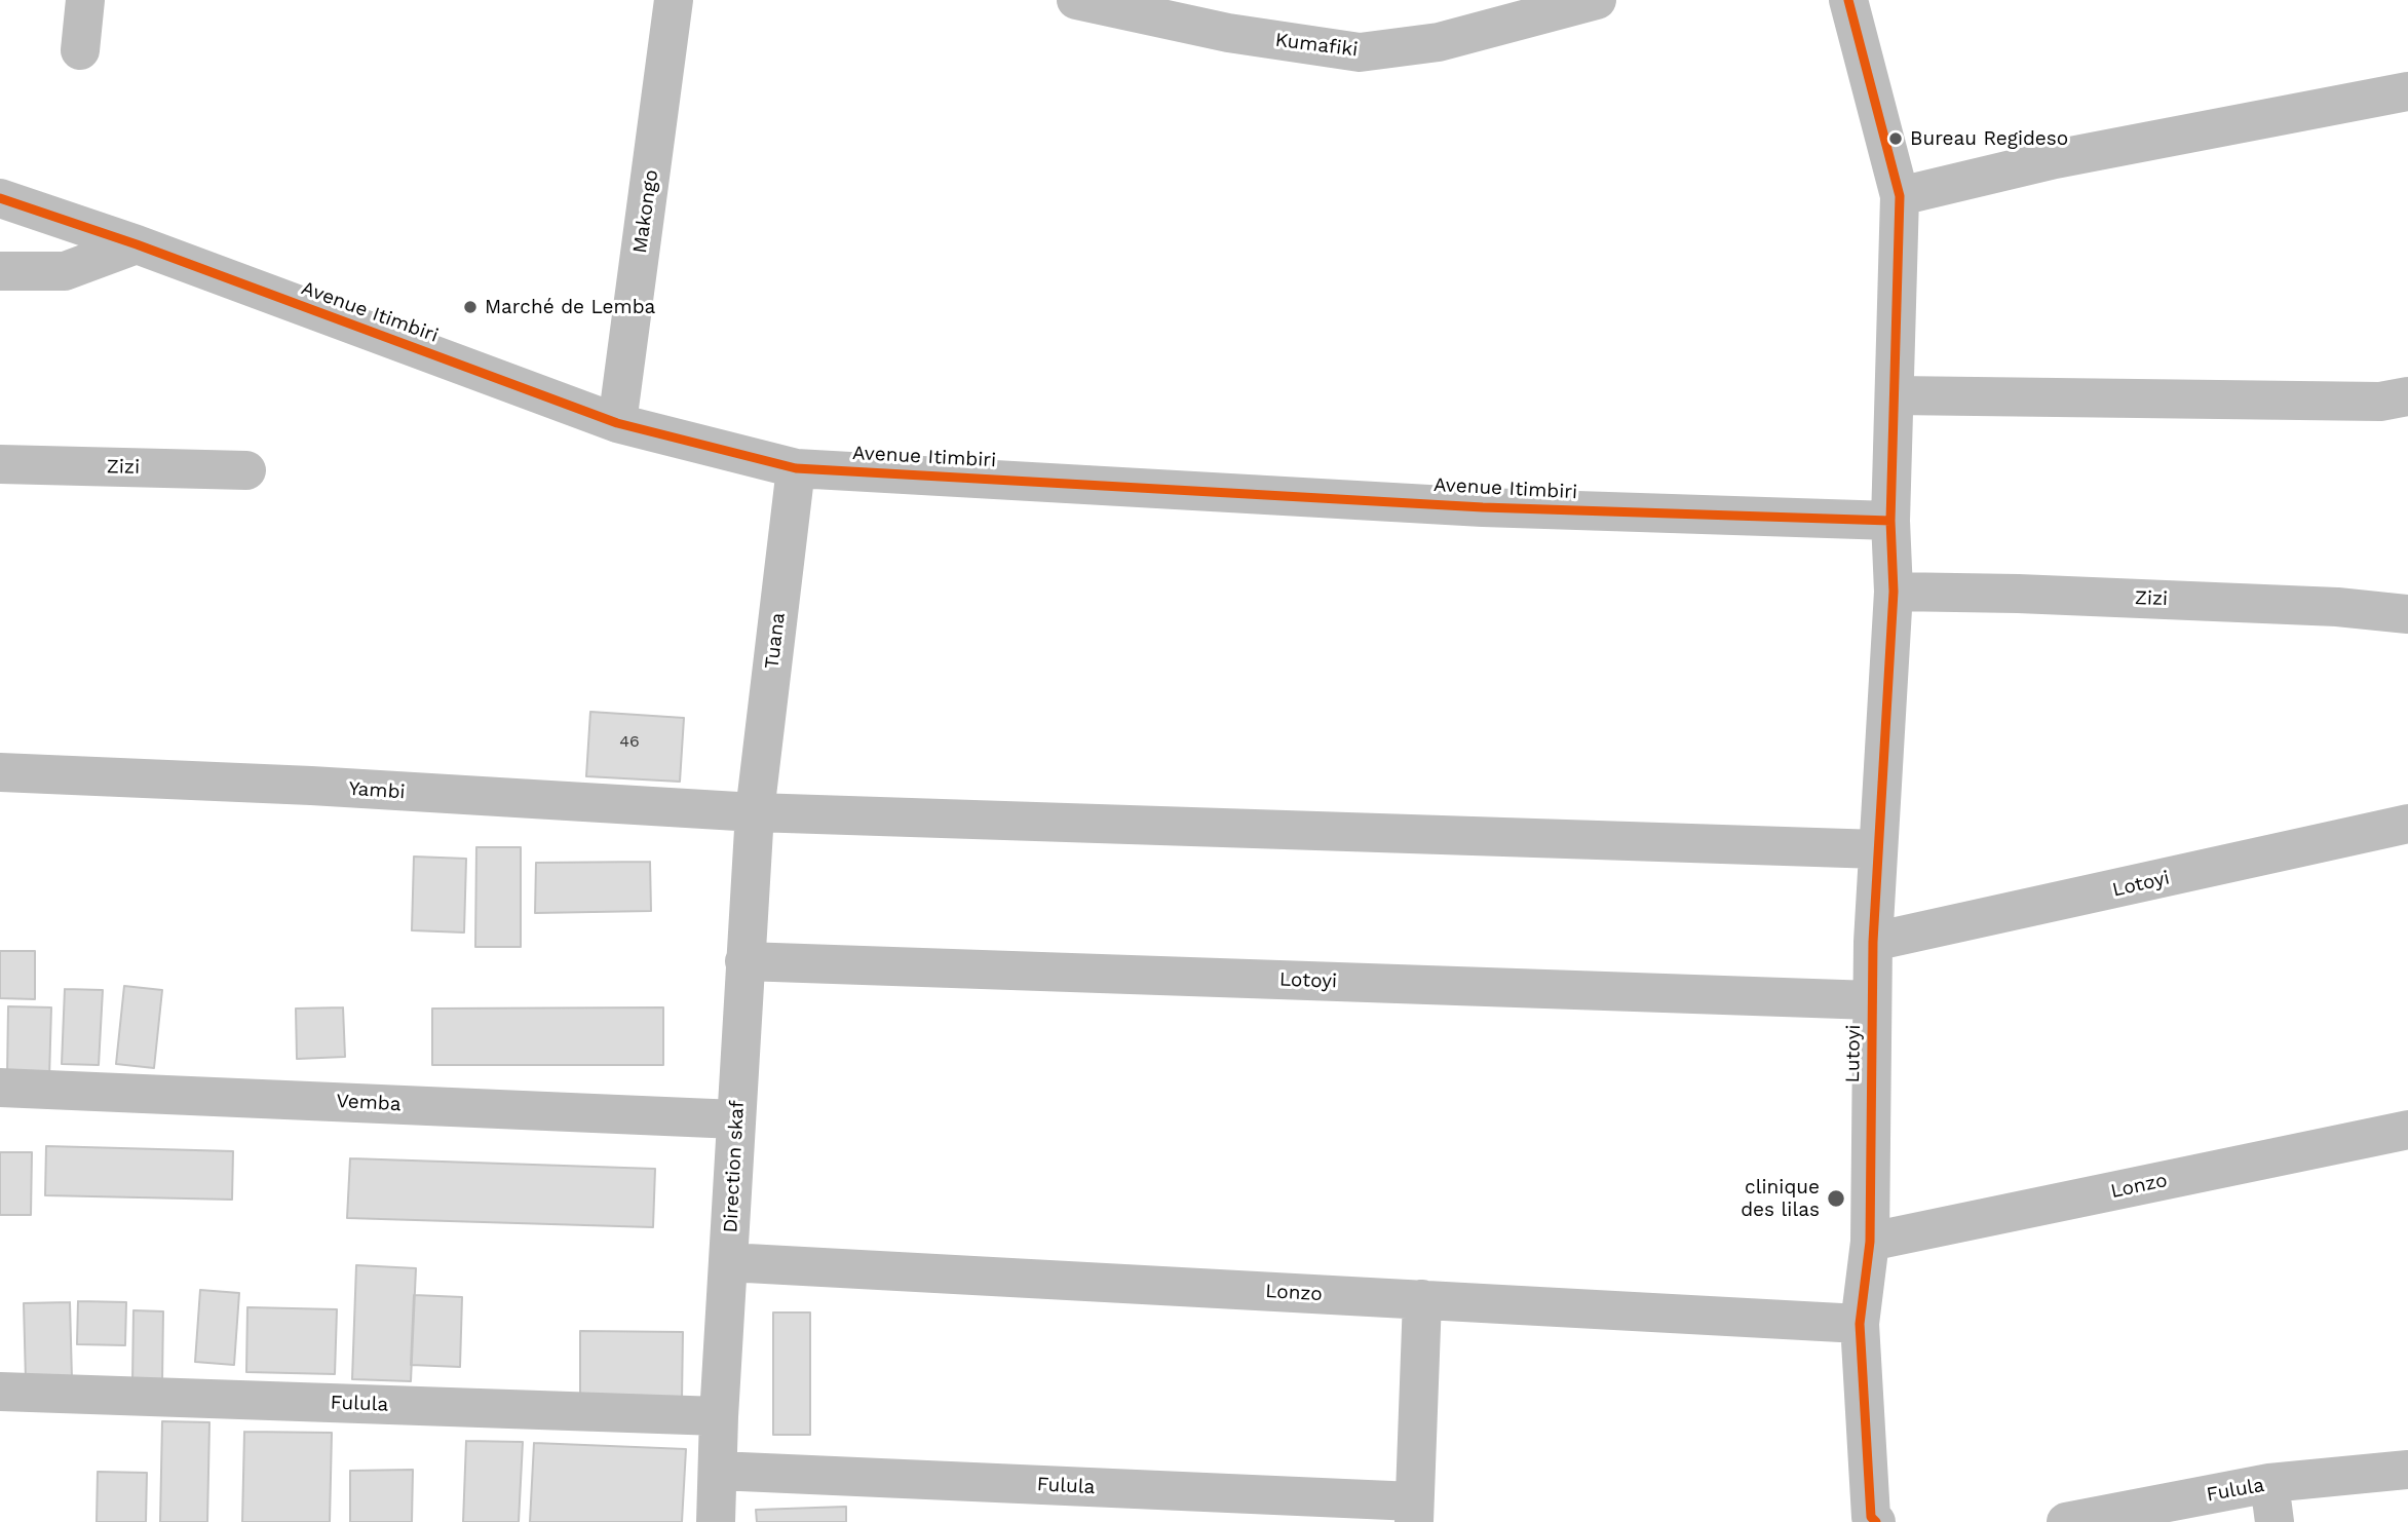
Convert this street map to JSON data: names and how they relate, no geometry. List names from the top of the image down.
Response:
{
  "streets": {
    "street": [
      "Kumafiki",
      "Makongo",
      "Avenue Itimbiri",
      "Zizi",
      "Tuana",
      "Yambi",
      "Lotoyi",
      "Lutoyi",
      "Vemba",
      "Direction skaf",
      "Lonzo",
      "Fulula"
    ]
  },
  "crossings": [
    ["Makongo", "Avenue Itimbiri"],
    ["Avenue Itimbiri", "Tuana"],
    ["Avenue Itimbiri", "Lutoyi"],
    ["Zizi", "Lutoyi"],
    ["Tuana", "Yambi"],
    ["Tuana", "Direction skaf"],
    ["Yambi", "Lutoyi"],
    ["Yambi", "Direction skaf"],
    ["Lotoyi", "Lutoyi"],
    ["Lotoyi", "Direction skaf"],
    ["Lutoyi", "Lonzo"],
    ["Vemba", "Direction skaf"],
    ["Direction skaf", "Lonzo"],
    ["Direction skaf", "Fulula"]
  ],
  "places": ["Bureau Regideso", "Marché de Lemba", "clinique des lilas"],
  "house_numbers": ["46"]
}
